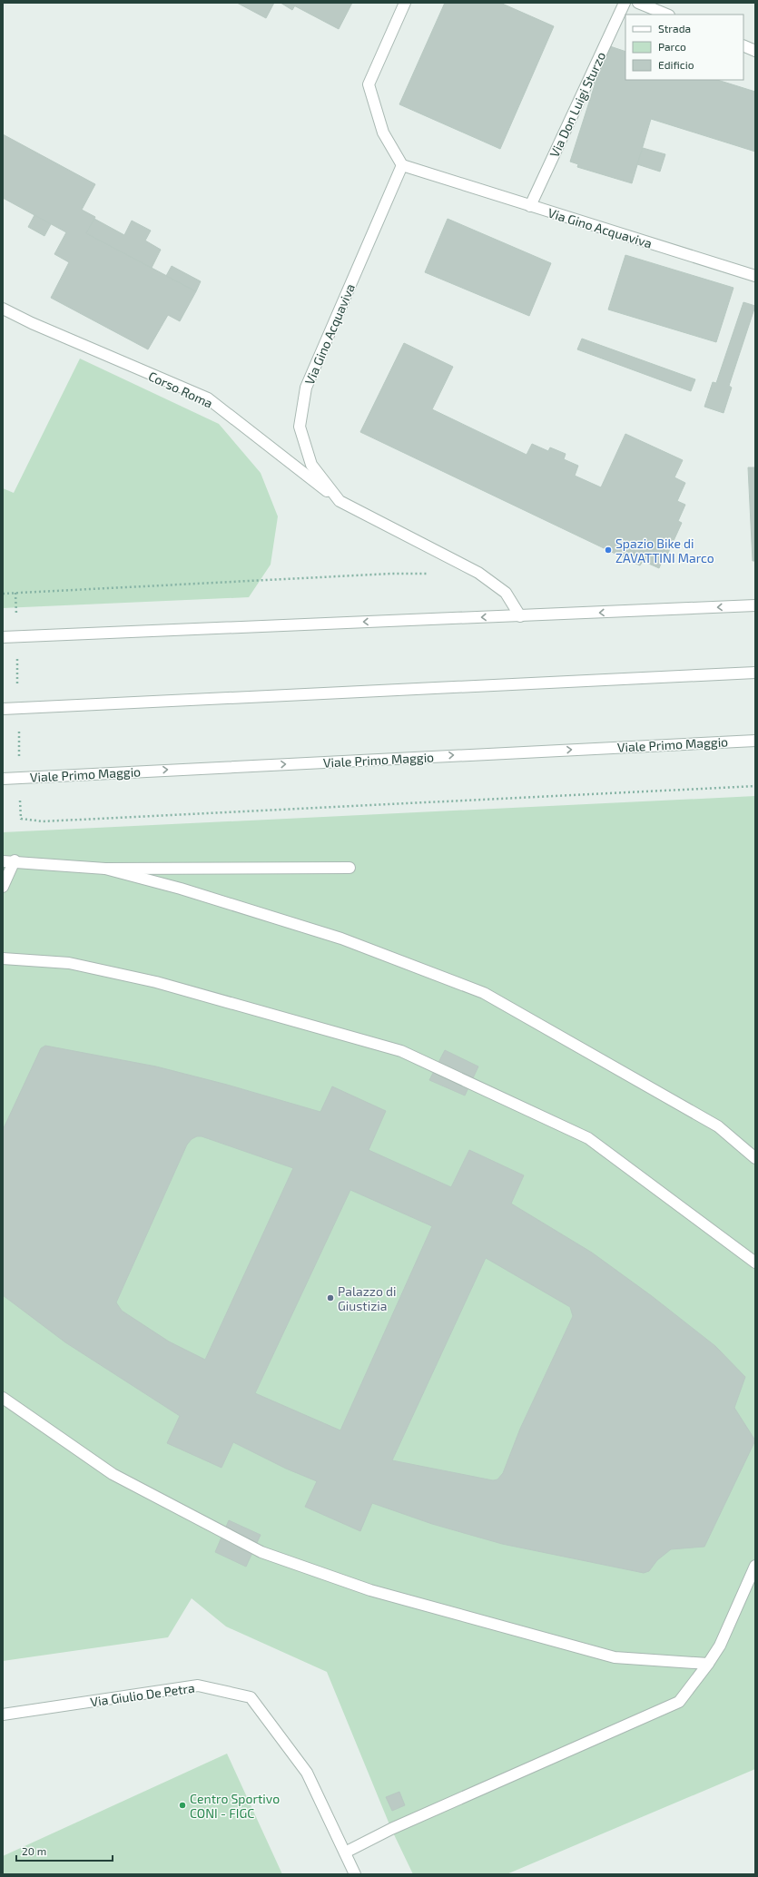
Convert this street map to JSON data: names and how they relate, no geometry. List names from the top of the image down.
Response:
{
  "streets": {
    "street": [
      "Via Don Luigi Sturzo",
      "Via Gino Acquaviva",
      "Corso Roma",
      "Viale Primo Maggio",
      "Via Giulio De Petra"
    ]
  },
  "crossings": [
    ["Via Don Luigi Sturzo", "Via Gino Acquaviva"],
    ["Via Gino Acquaviva", "Corso Roma"]
  ],
  "places": ["Spazio Bike di ZAVATTINI Marco", "Palazzo di Giustizia", "Centro Sportivo CONI - FIGC"],
  "legend": ["Strada", "Parco", "Edificio"],
  "scale_bar": "20 m"
}
